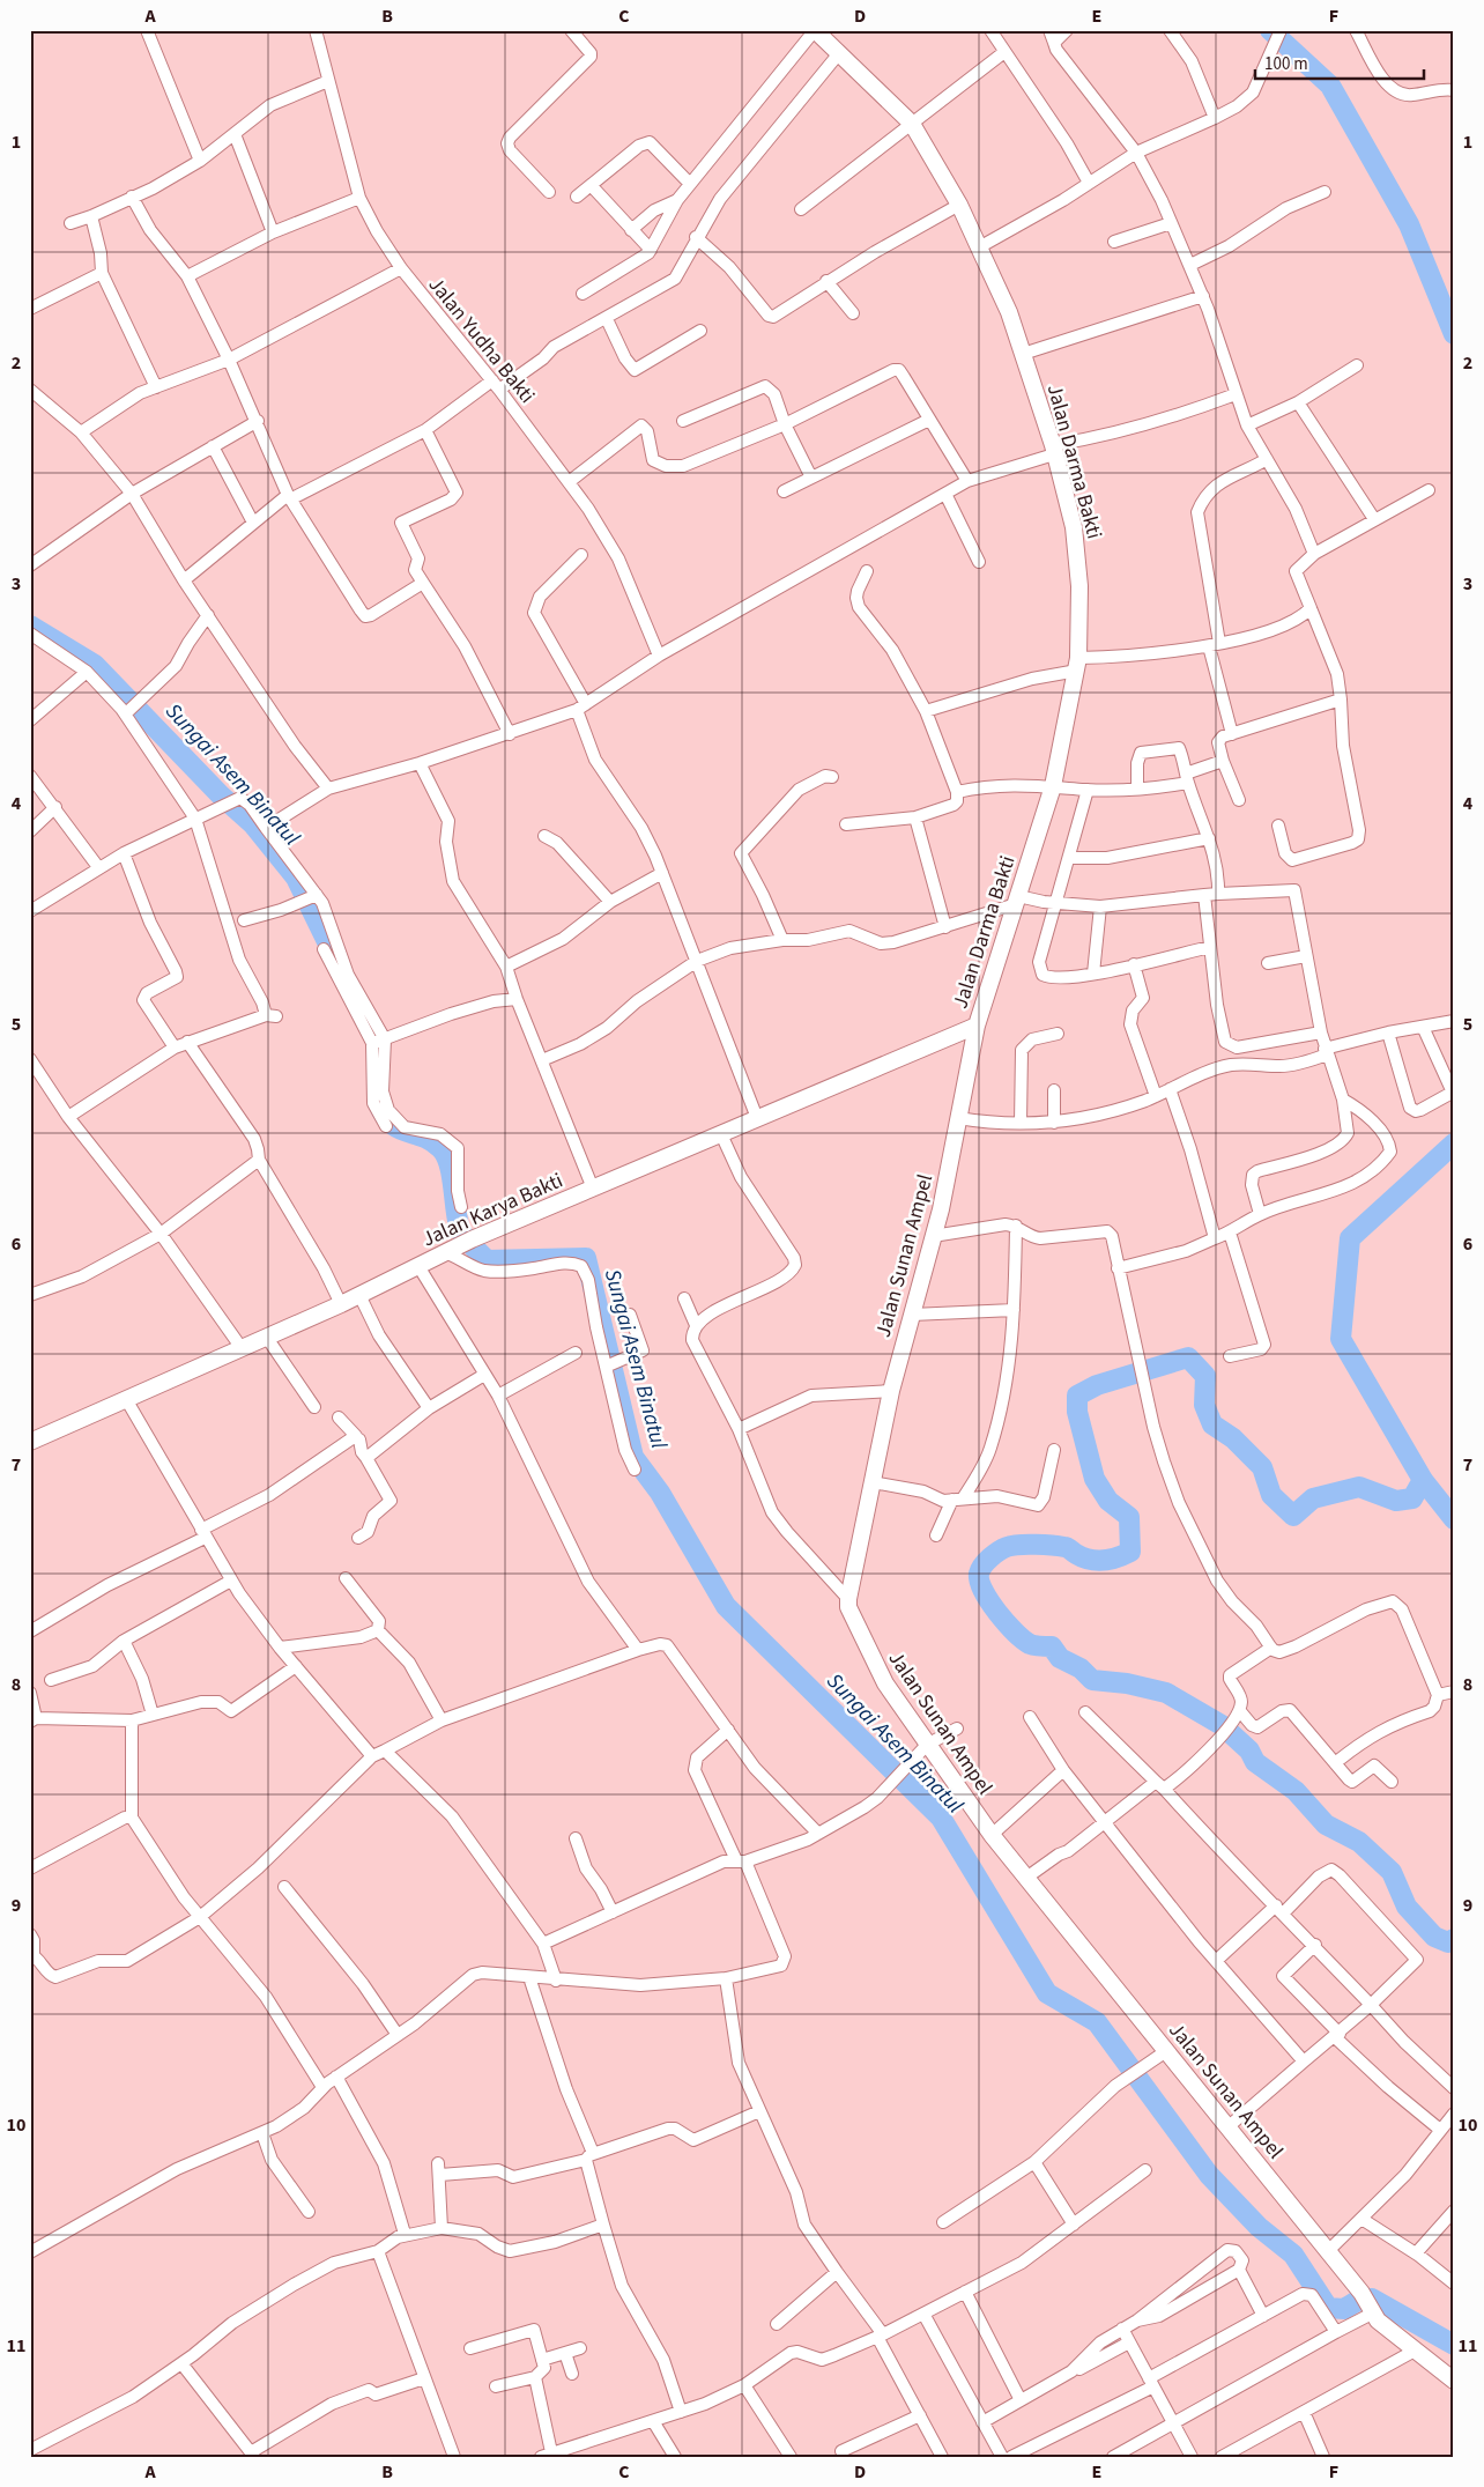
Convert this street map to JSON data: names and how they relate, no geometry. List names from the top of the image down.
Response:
{
  "streets": {
    "street": [
      "Jalan Yudha Bakti",
      "Jalan Darma Bakti",
      "Jalan Karya Bakti",
      "Jalan Sunan Ampel"
    ]
  },
  "crossings": [
    ["Jalan Darma Bakti", "Jalan Karya Bakti"],
    ["Jalan Darma Bakti", "Jalan Sunan Ampel"],
    ["Jalan Karya Bakti", "Jalan Sunan Ampel"]
  ],
  "water": ["Sungai Asem Binatul"],
  "scale_bar": "100 m",
  "grid": {
    "columns": [
      "A",
      "B",
      "C",
      "D",
      "E",
      "F"
    ],
    "rows": [
      "1",
      "2",
      "3",
      "4",
      "5",
      "6",
      "7",
      "8",
      "9",
      "10",
      "11"
    ]
  }
}
